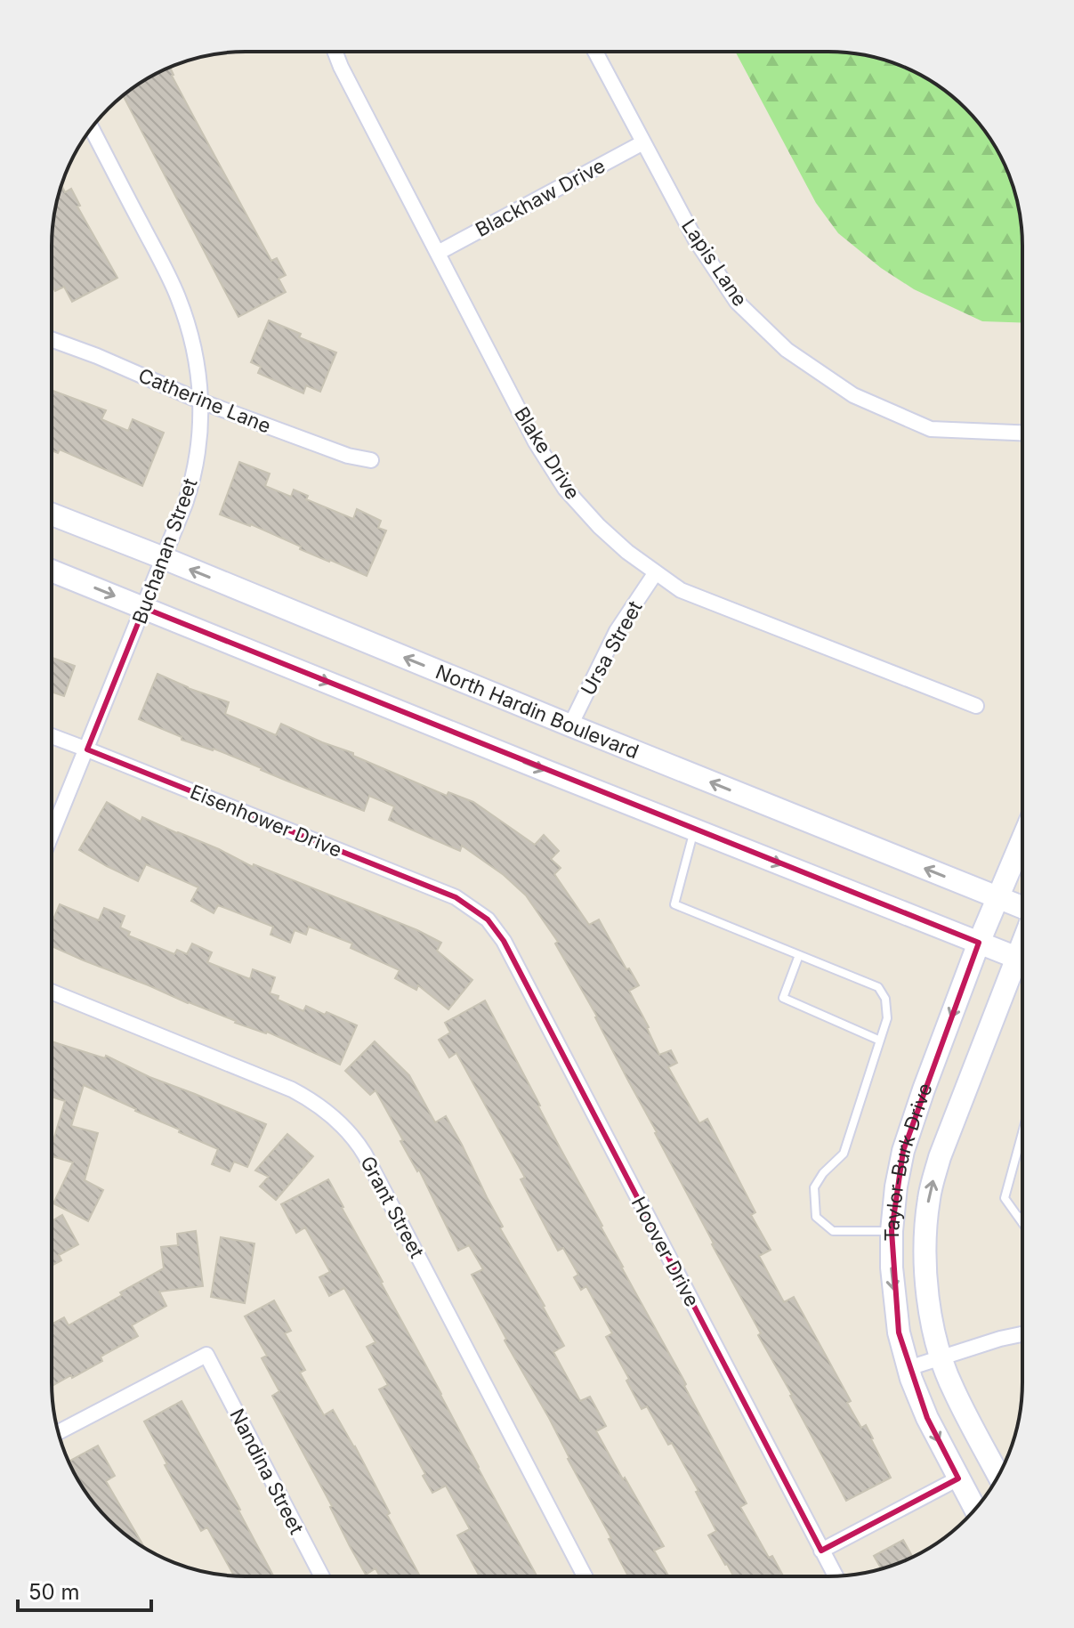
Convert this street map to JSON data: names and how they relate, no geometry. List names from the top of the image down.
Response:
{
  "streets": {
    "main road": ["North Hardin Boulevard", "Taylor-Burk Drive"],
    "street": [
      "Blackhaw Drive",
      "Lapis Lane",
      "Catherine Lane",
      "Blake Drive",
      "Buchanan Street",
      "Ursa Street",
      "Eisenhower Drive",
      "Grant Street",
      "Hoover Drive",
      "Nandina Street"
    ]
  },
  "crossings": [
    ["Blackhaw Drive", "Lapis Lane"],
    ["Blackhaw Drive", "Blake Drive"],
    ["Catherine Lane", "Buchanan Street"],
    ["Blake Drive", "Ursa Street"],
    ["Buchanan Street", "North Hardin Boulevard"],
    ["Buchanan Street", "Eisenhower Drive"],
    ["Ursa Street", "North Hardin Boulevard"],
    ["North Hardin Boulevard", "Taylor-Burk Drive"],
    ["Eisenhower Drive", "Hoover Drive"]
  ],
  "scale_bar": "50 m"
}
